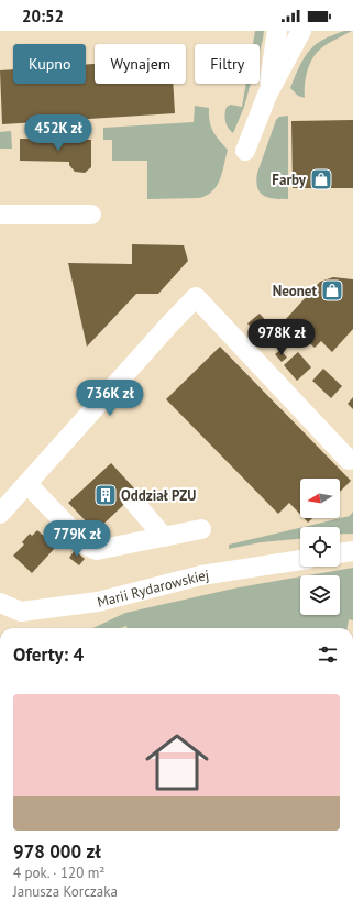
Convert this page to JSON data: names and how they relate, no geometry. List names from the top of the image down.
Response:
{
  "streets": {
    "street": ["Marii Rydarowskiej"]
  },
  "places": {
    "shop": ["Farby", "Neonet"],
    "building": ["Oddział PZU"]
  },
  "north": "left",
  "page": {
    "status": "20:52",
    "chip": ["Kupno", "Wynajem", "Filtry"],
    "price": [
      "452K zł",
      "978K zł",
      "736K zł",
      "779K zł"
    ],
    "heading": "Oferty: 4",
    "list": [
      {
        "name": "978 000 zł",
        "note": "4 pok. · 120 m² · Janusza Korczaka"
      }
    ]
  }
}
